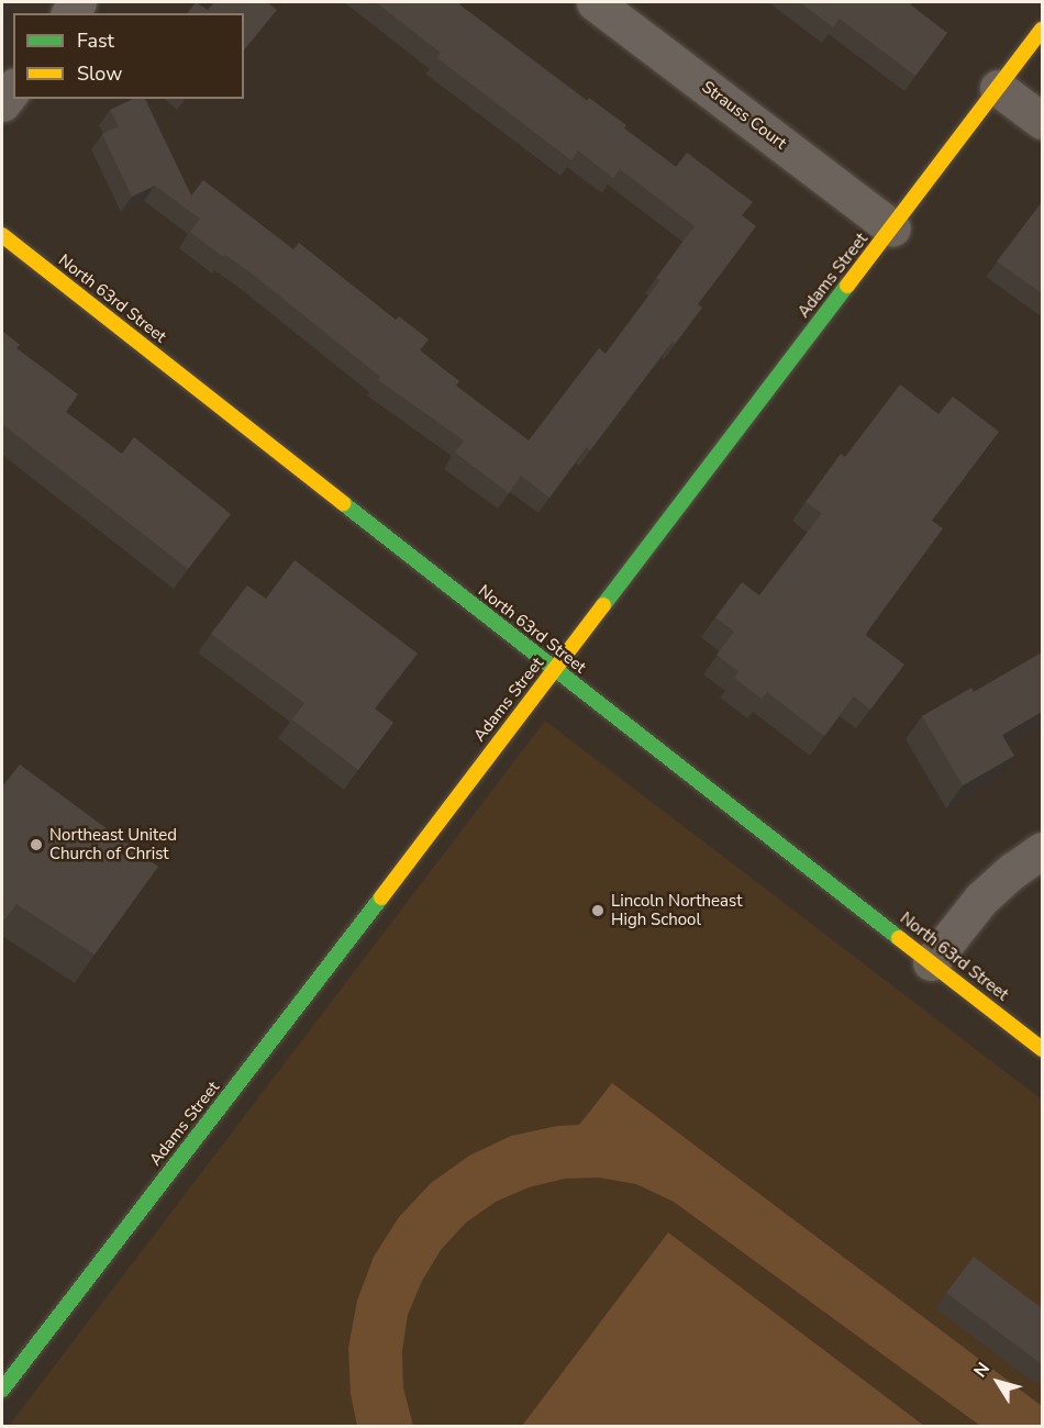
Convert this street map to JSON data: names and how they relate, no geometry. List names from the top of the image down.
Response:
{
  "streets": {
    "main road": ["Adams Street", "North 63rd Street"],
    "street": ["Strauss Court"]
  },
  "crossings": [
    ["Strauss Court", "Adams Street"],
    ["Adams Street", "North 63rd Street"]
  ],
  "places": ["Northeast United Church of Christ", "Lincoln Northeast High School"],
  "legend": ["Fast", "Slow"],
  "north": "top left"
}
